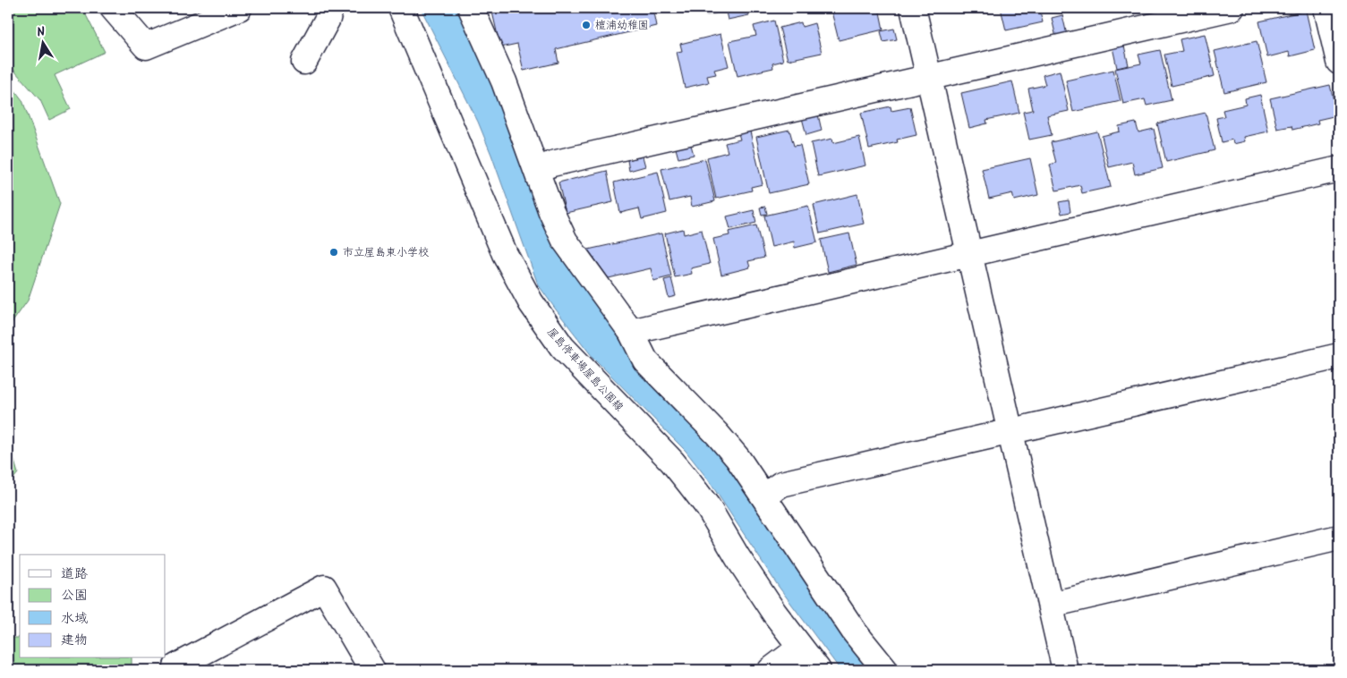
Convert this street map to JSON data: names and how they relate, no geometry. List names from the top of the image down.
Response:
{
  "streets": {
    "street": ["屋島停車場屋島公園線"]
  },
  "places": ["檀浦幼稚園", "市立屋島東小学校"],
  "legend": [
    "道路",
    "公園",
    "水域",
    "建物"
  ],
  "north": "top"
}
